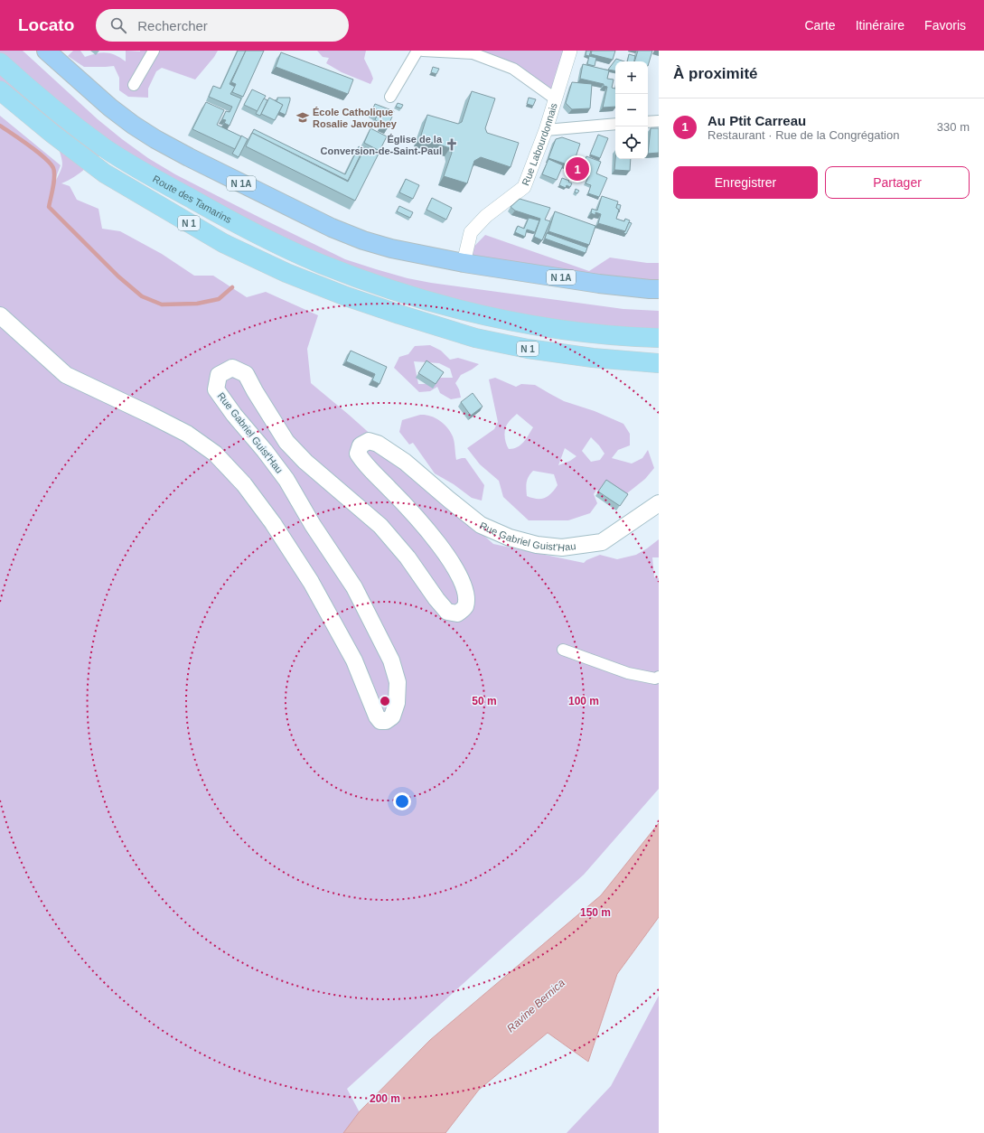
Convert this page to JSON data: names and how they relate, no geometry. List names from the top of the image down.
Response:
{
  "streets": {
    "highway": ["Route des Tamarins", "N 1"],
    "main road": ["N 1A", "Rue Gabriel Guist'Hau"],
    "street": ["Rue Labourdonnais"]
  },
  "crossings": [
    ["Rue Labourdonnais", "N 1A"]
  ],
  "water": ["Ravine Bernica"],
  "places": {
    "school or university": ["École Catholique Rosalie Javouhey"],
    "church": ["Église de la Conversion-de-Saint-Paul"]
  },
  "page": {
    "header": "Locato",
    "search": "Rechercher",
    "nav": ["Carte", "Itinéraire", "Favoris"],
    "heading": "À proximité",
    "map_buttons": ["+", "−"],
    "list": [
      {
        "mark": "1",
        "name": "Au Ptit Carreau",
        "note": "Restaurant · Rue de la Congrégation",
        "value": "330 m"
      }
    ],
    "pins": "1",
    "buttons": ["Enregistrer", "Partager"]
  },
  "rings": [
    "50 m",
    "100 m",
    "150 m",
    "200 m"
  ]
}
